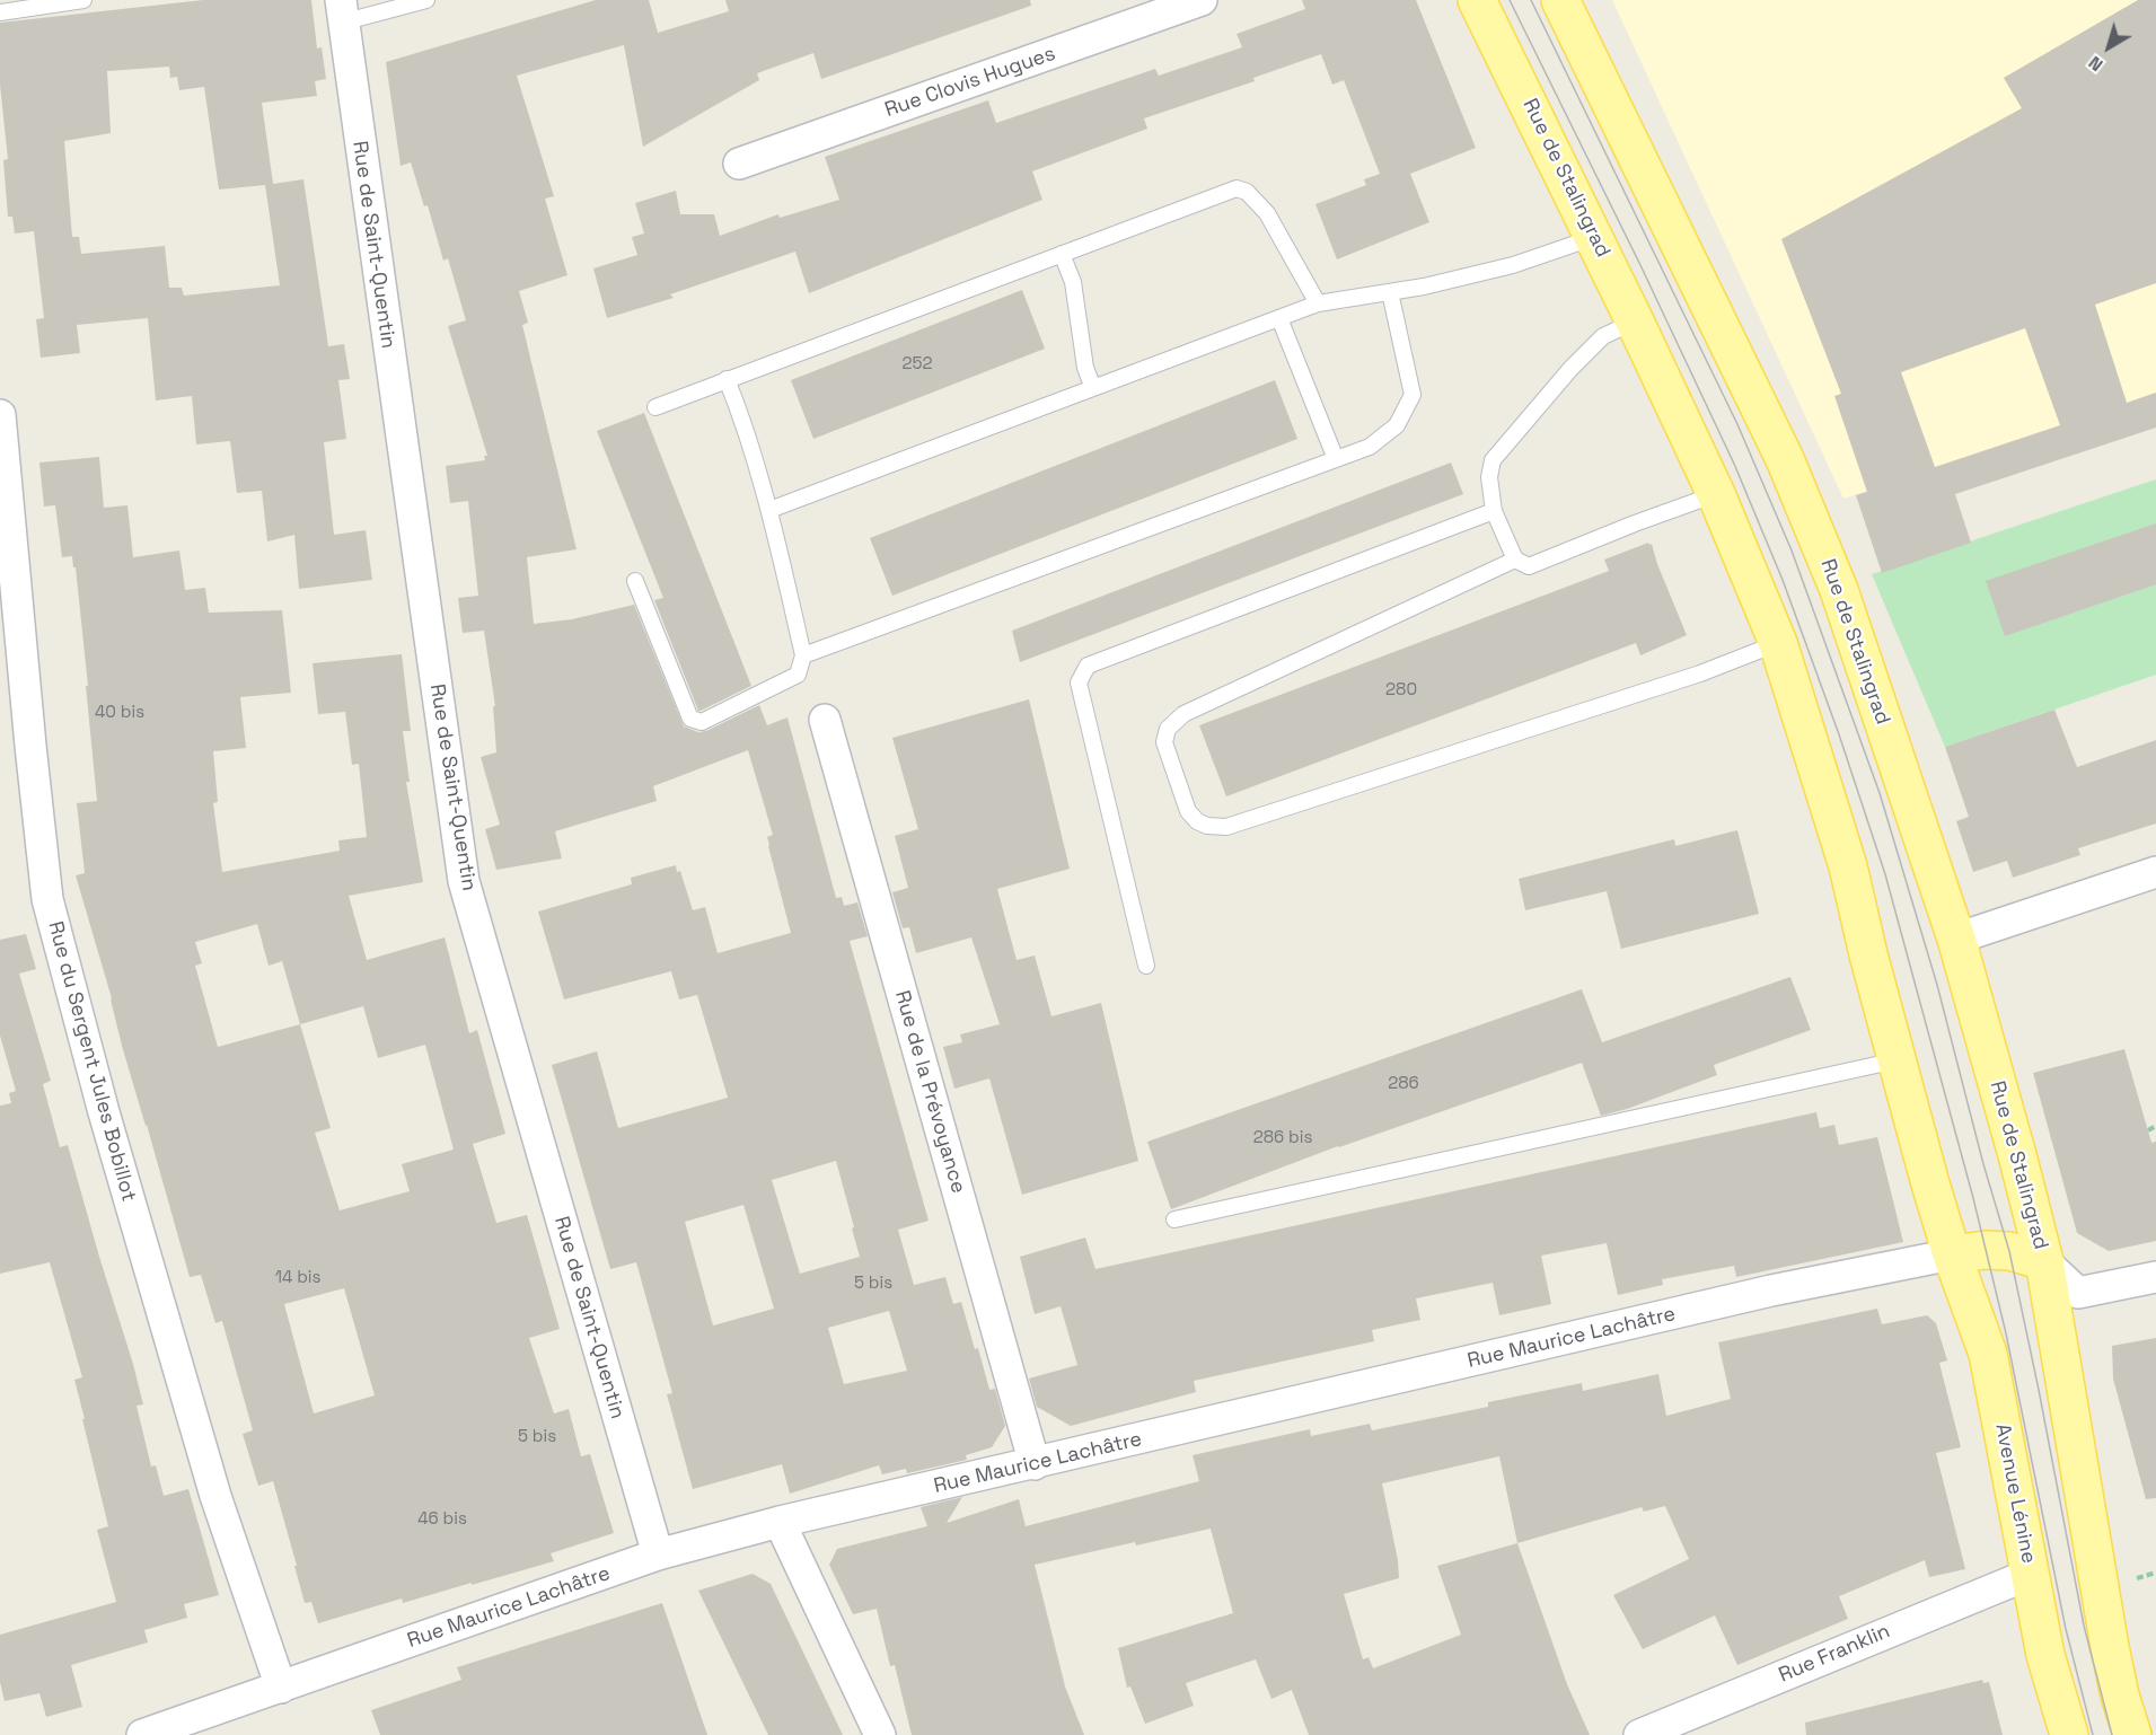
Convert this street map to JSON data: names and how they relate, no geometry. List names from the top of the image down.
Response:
{
  "streets": {
    "main road": ["Rue de Stalingrad", "Avenue Lénine"],
    "street": [
      "Rue Clovis Hugues",
      "Rue de Saint-Quentin",
      "Rue du Sergent Jules Bobillot",
      "Rue de la Prévoyance",
      "Rue Maurice Lachâtre",
      "Rue Franklin"
    ]
  },
  "crossings": [
    ["Rue de Stalingrad", "Rue Maurice Lachâtre"],
    ["Rue de Stalingrad", "Avenue Lénine"],
    ["Rue de Saint-Quentin", "Rue Maurice Lachâtre"],
    ["Rue du Sergent Jules Bobillot", "Rue Maurice Lachâtre"],
    ["Rue de la Prévoyance", "Rue Maurice Lachâtre"],
    ["Rue Maurice Lachâtre", "Avenue Lénine"],
    ["Avenue Lénine", "Rue Franklin"]
  ],
  "house_numbers": [
    "252",
    "280",
    "40 bis",
    "286",
    "286 bis",
    "14 bis",
    "5 bis",
    "5 bis",
    "46 bis"
  ],
  "north": "bottom left"
}
